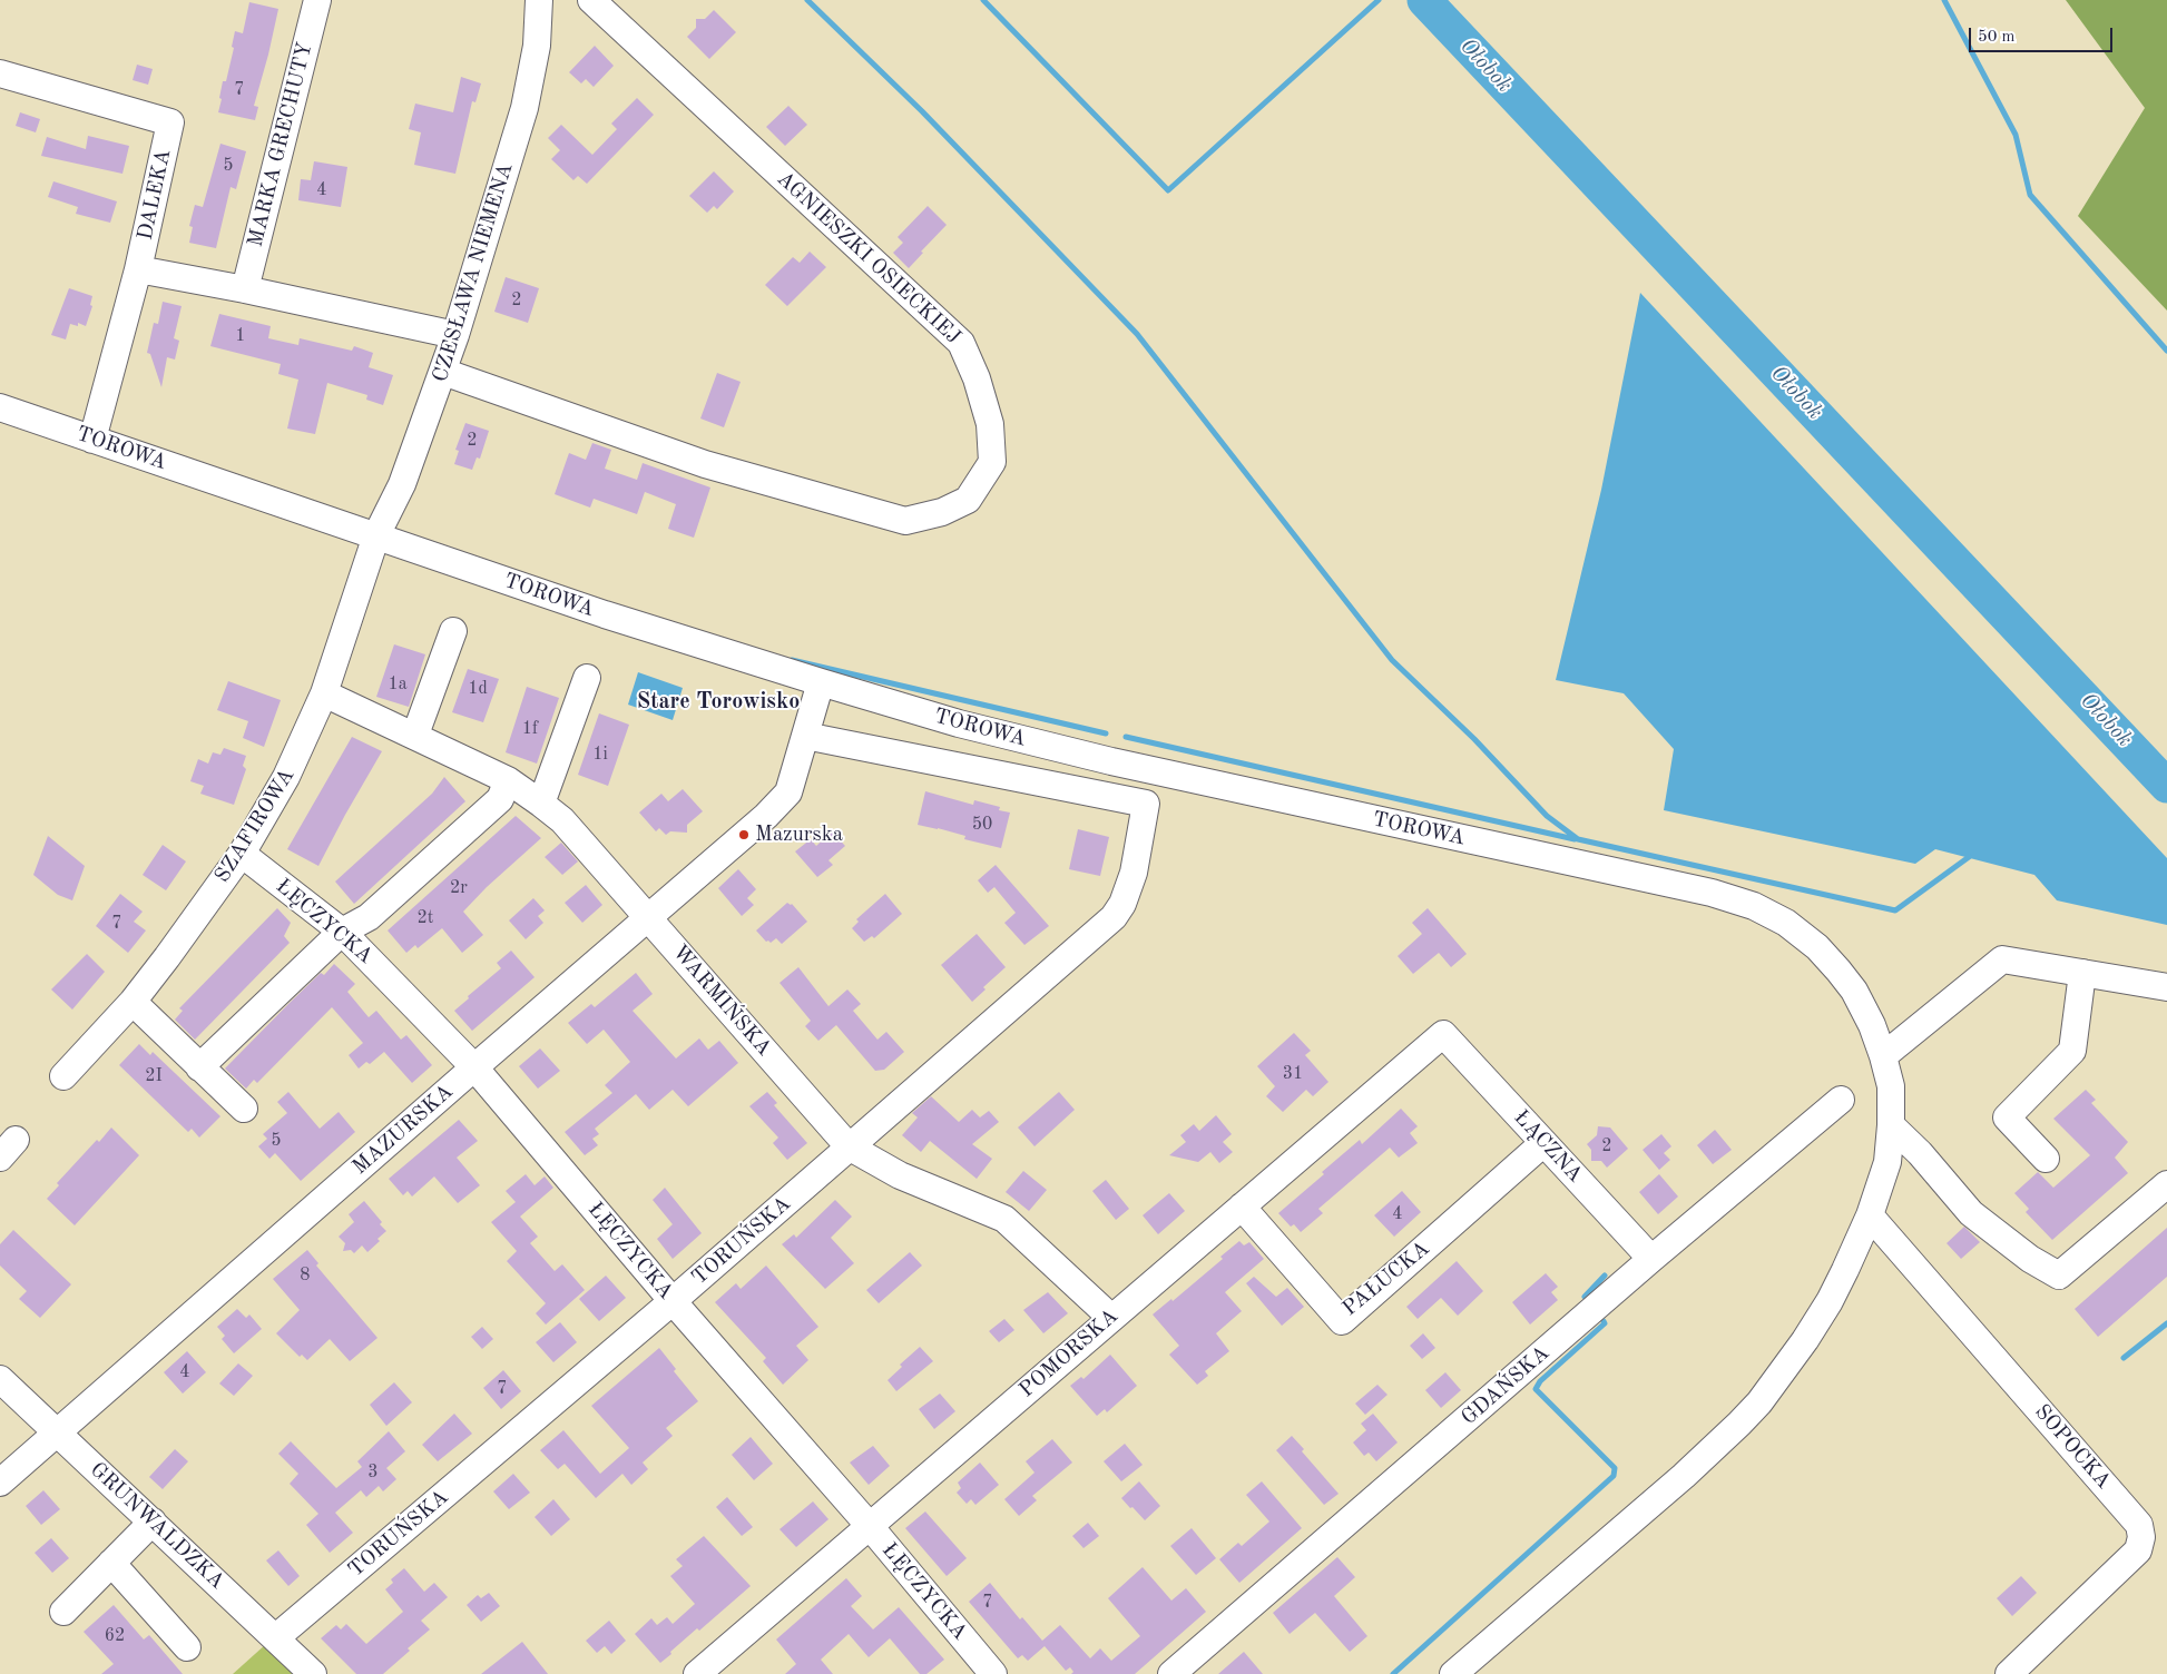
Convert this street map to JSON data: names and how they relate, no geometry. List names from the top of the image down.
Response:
{
  "streets": {
    "street": [
      "MARKA GRECHUTY",
      "DALEKA",
      "AGNIESZKI OSIECKIEJ",
      "CZESŁAWA NIEMENA",
      "TOROWA",
      "SZAFIROWA",
      "ŁĘCZYCKA",
      "WARMIŃSKA",
      "MAZURSKA",
      "ŁĄCZNA",
      "TORUŃSKA",
      "PAŁUCKA",
      "POMORSKA",
      "GDAŃSKA",
      "SOPOCKA",
      "GRUNWALDZKA"
    ]
  },
  "crossings": [
    ["DALEKA", "TOROWA"],
    ["AGNIESZKI OSIECKIEJ", "CZESŁAWA NIEMENA"],
    ["CZESŁAWA NIEMENA", "TOROWA"],
    ["CZESŁAWA NIEMENA", "SZAFIROWA"],
    ["TOROWA", "SZAFIROWA"],
    ["TOROWA", "MAZURSKA"],
    ["TOROWA", "SOPOCKA"],
    ["SZAFIROWA", "ŁĘCZYCKA"],
    ["SZAFIROWA", "WARMIŃSKA"],
    ["ŁĘCZYCKA", "MAZURSKA"],
    ["ŁĘCZYCKA", "TORUŃSKA"],
    ["ŁĘCZYCKA", "POMORSKA"],
    ["WARMIŃSKA", "MAZURSKA"],
    ["WARMIŃSKA", "TORUŃSKA"],
    ["WARMIŃSKA", "POMORSKA"],
    ["MAZURSKA", "TORUŃSKA"],
    ["MAZURSKA", "GRUNWALDZKA"],
    ["ŁĄCZNA", "PAŁUCKA"],
    ["ŁĄCZNA", "POMORSKA"],
    ["ŁĄCZNA", "GDAŃSKA"],
    ["TORUŃSKA", "GRUNWALDZKA"],
    ["PAŁUCKA", "POMORSKA"]
  ],
  "districts": ["Stare Torowisko"],
  "water": ["Ołobok"],
  "places": ["Mazurska"],
  "house_numbers": [
    "7",
    "5",
    "4",
    "2",
    "1",
    "2",
    "1a",
    "1d",
    "1f",
    "1i",
    "50",
    "2r",
    "2t",
    "7",
    "31",
    "2I",
    "5",
    "2",
    "4",
    "8",
    "4",
    "7",
    "3",
    "7",
    "62"
  ],
  "scale_bar": "50 m"
}
